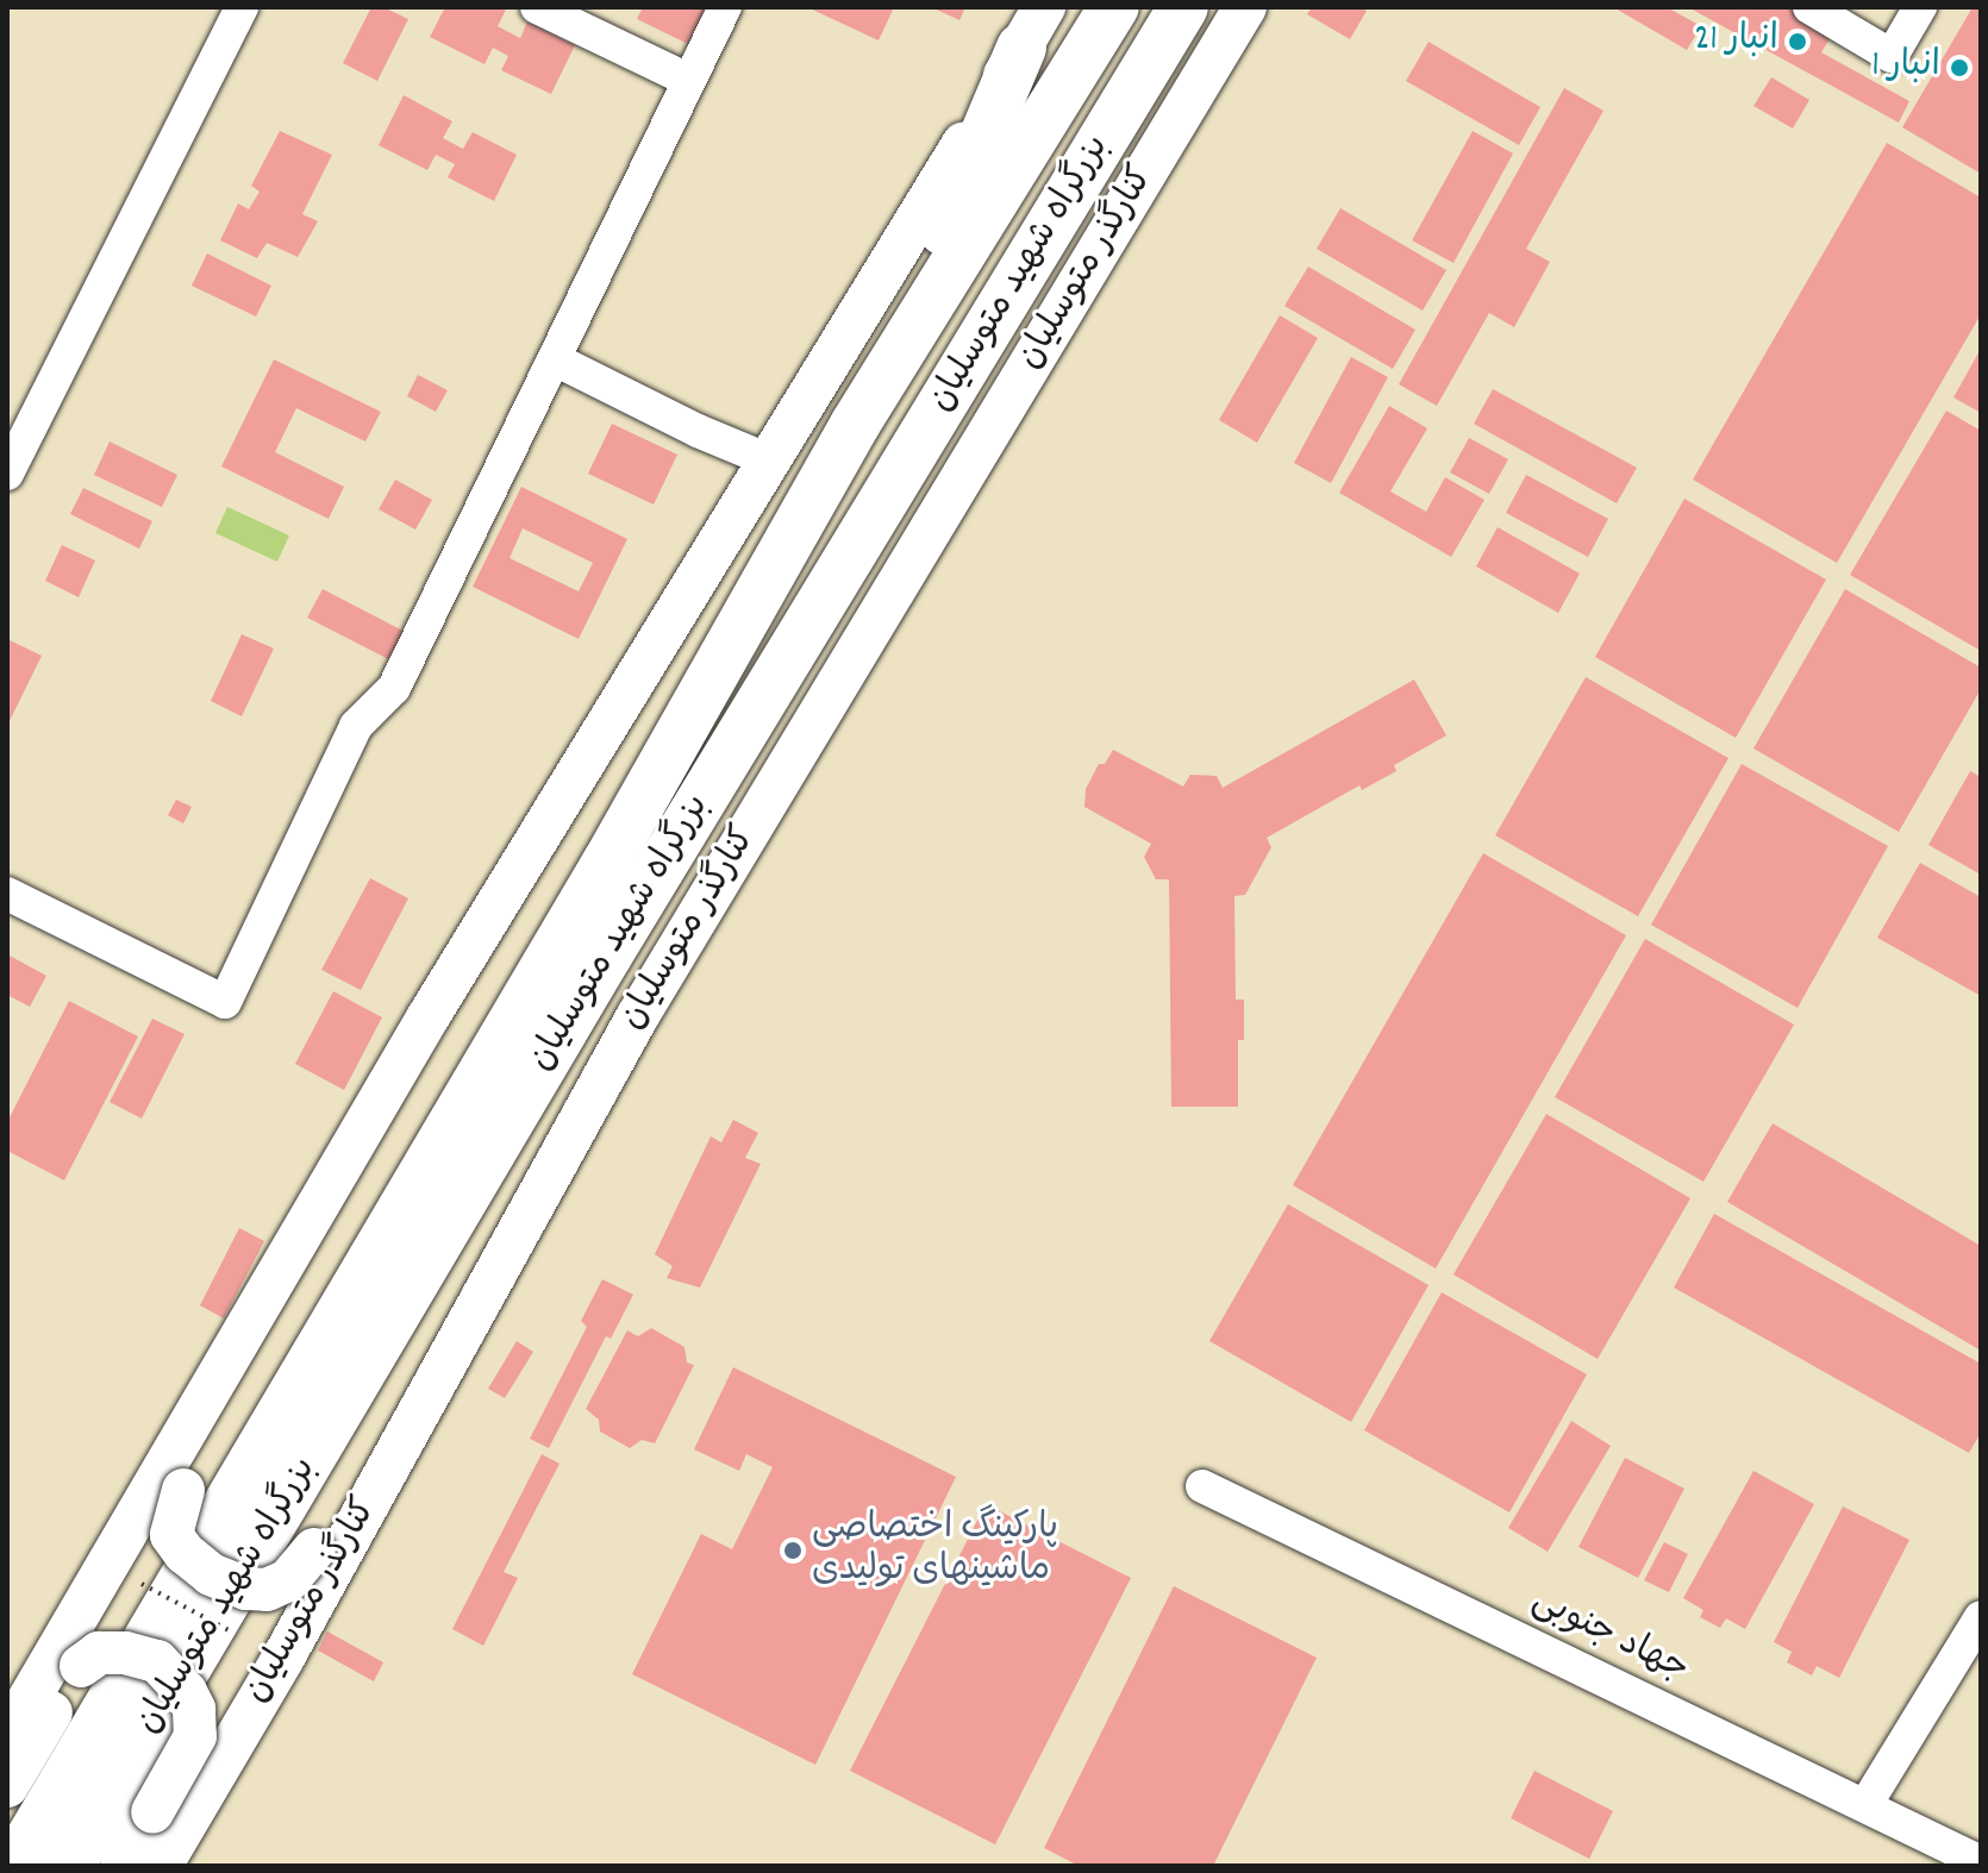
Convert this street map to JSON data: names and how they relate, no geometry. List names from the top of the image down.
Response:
{
  "streets": {
    "highway": ["بزرگراه شهید متوسلیان"],
    "main road": ["کنارگذر متوسلیان"],
    "street": ["جهاد جنوبی"]
  },
  "places": ["انبار 21", "انبار 1", "پارکینگ اختصاصی ماشینهای تولیدی"]
}
